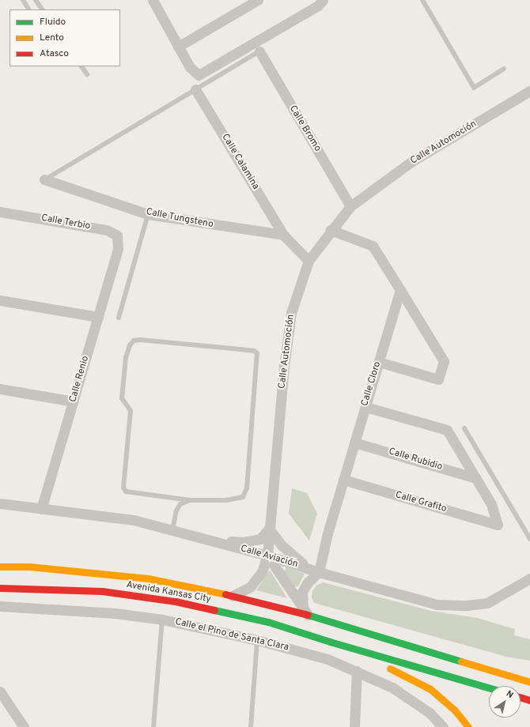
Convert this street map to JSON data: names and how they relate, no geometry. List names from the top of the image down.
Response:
{
  "streets": {
    "main road": ["Avenida Kansas City"],
    "street": [
      "Calle Bromo",
      "Calle Automoción",
      "Calle Calamina",
      "Calle Tungsteno",
      "Calle Terbio",
      "Calle Renio",
      "Calle Cloro",
      "Calle Rubidio",
      "Calle Grafito",
      "Calle Aviación",
      "Calle el Pino de Santa Clara"
    ]
  },
  "crossings": [
    ["Calle Bromo", "Calle Automoción"],
    ["Calle Automoción", "Calle Aviación"],
    ["Calle Automoción", "Avenida Kansas City"],
    ["Calle Calamina", "Calle Tungsteno"],
    ["Calle Terbio", "Calle Renio"],
    ["Calle Renio", "Calle Aviación"],
    ["Calle Cloro", "Calle Rubidio"],
    ["Calle Cloro", "Calle Grafito"],
    ["Calle Cloro", "Calle Aviación"],
    ["Calle Rubidio", "Calle Grafito"]
  ],
  "legend": ["Fluido", "Lento", "Atasco"],
  "north": "top right"
}
